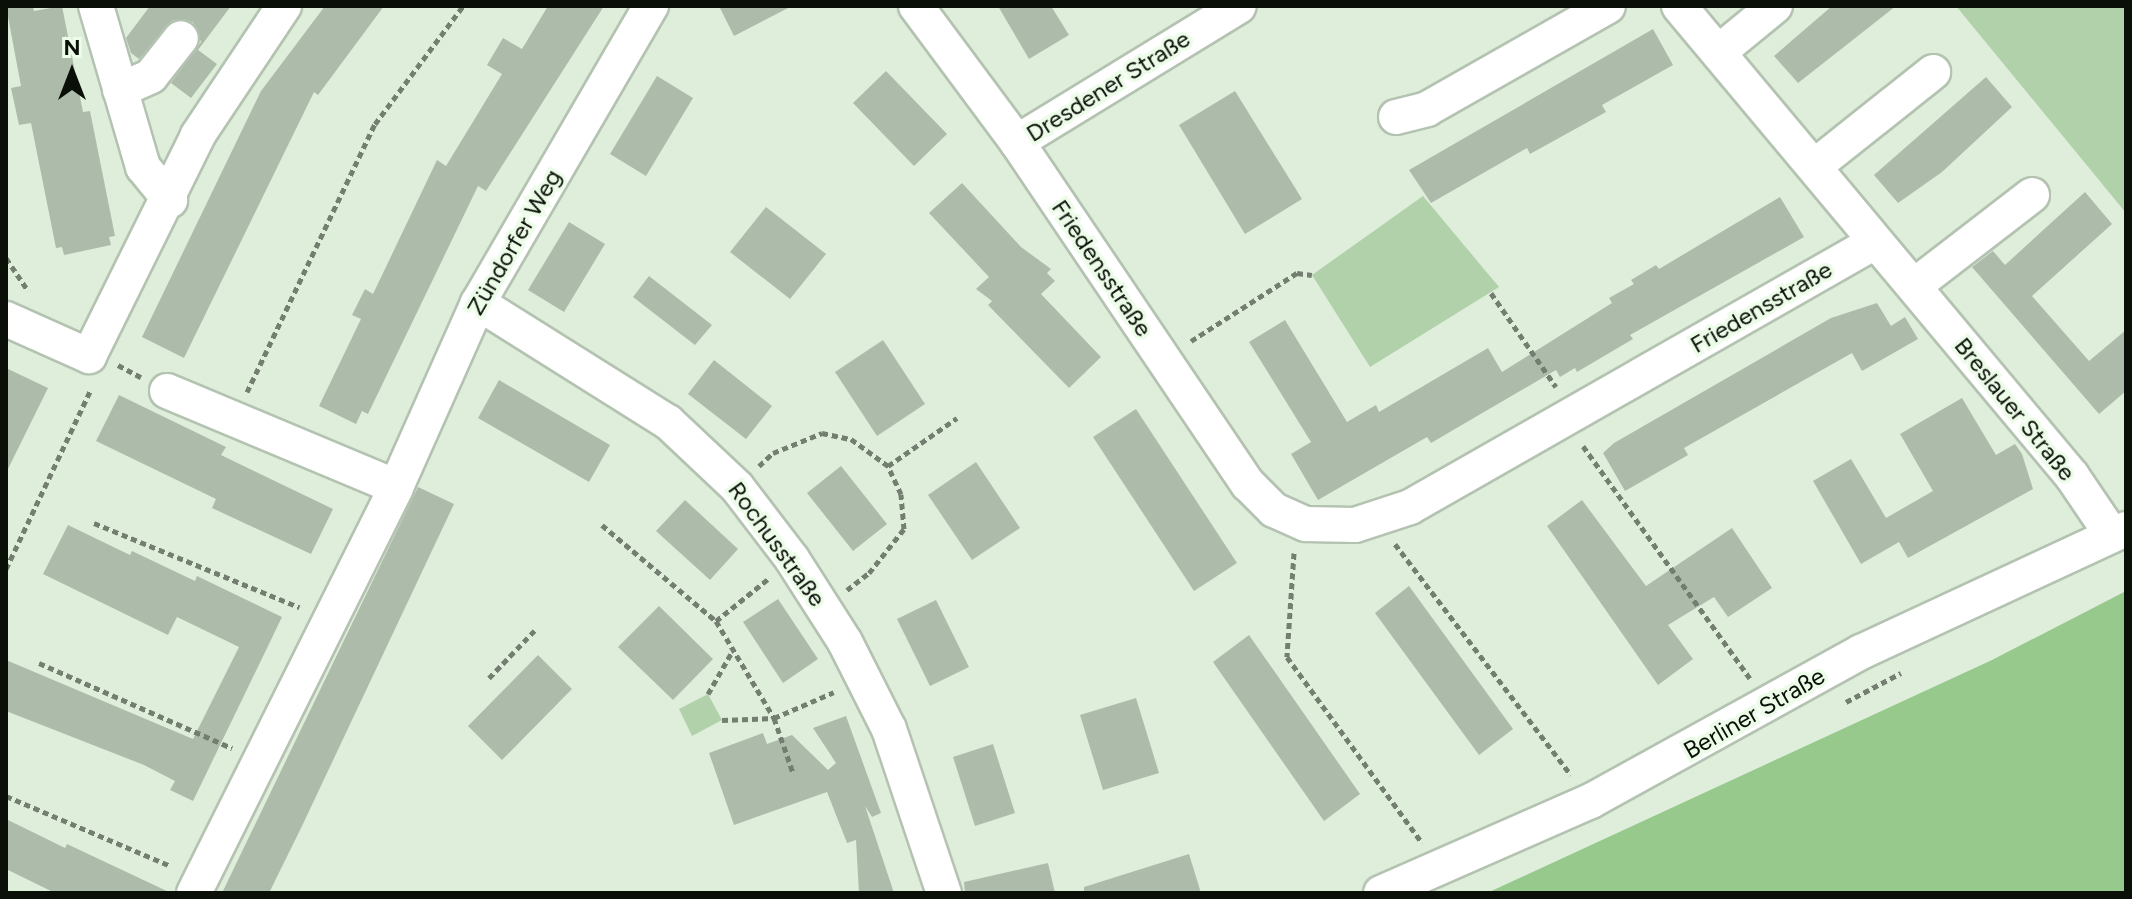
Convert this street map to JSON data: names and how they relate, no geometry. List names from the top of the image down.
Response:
{
  "streets": {
    "street": [
      "Dresdener Straße",
      "Zündorfer Weg",
      "Friedensstraße",
      "Breslauer Straße",
      "Rochusstraße",
      "Berliner Straße"
    ]
  },
  "crossings": [
    ["Dresdener Straße", "Friedensstraße"],
    ["Zündorfer Weg", "Rochusstraße"],
    ["Friedensstraße", "Breslauer Straße"],
    ["Breslauer Straße", "Berliner Straße"]
  ],
  "north": "top"
}
